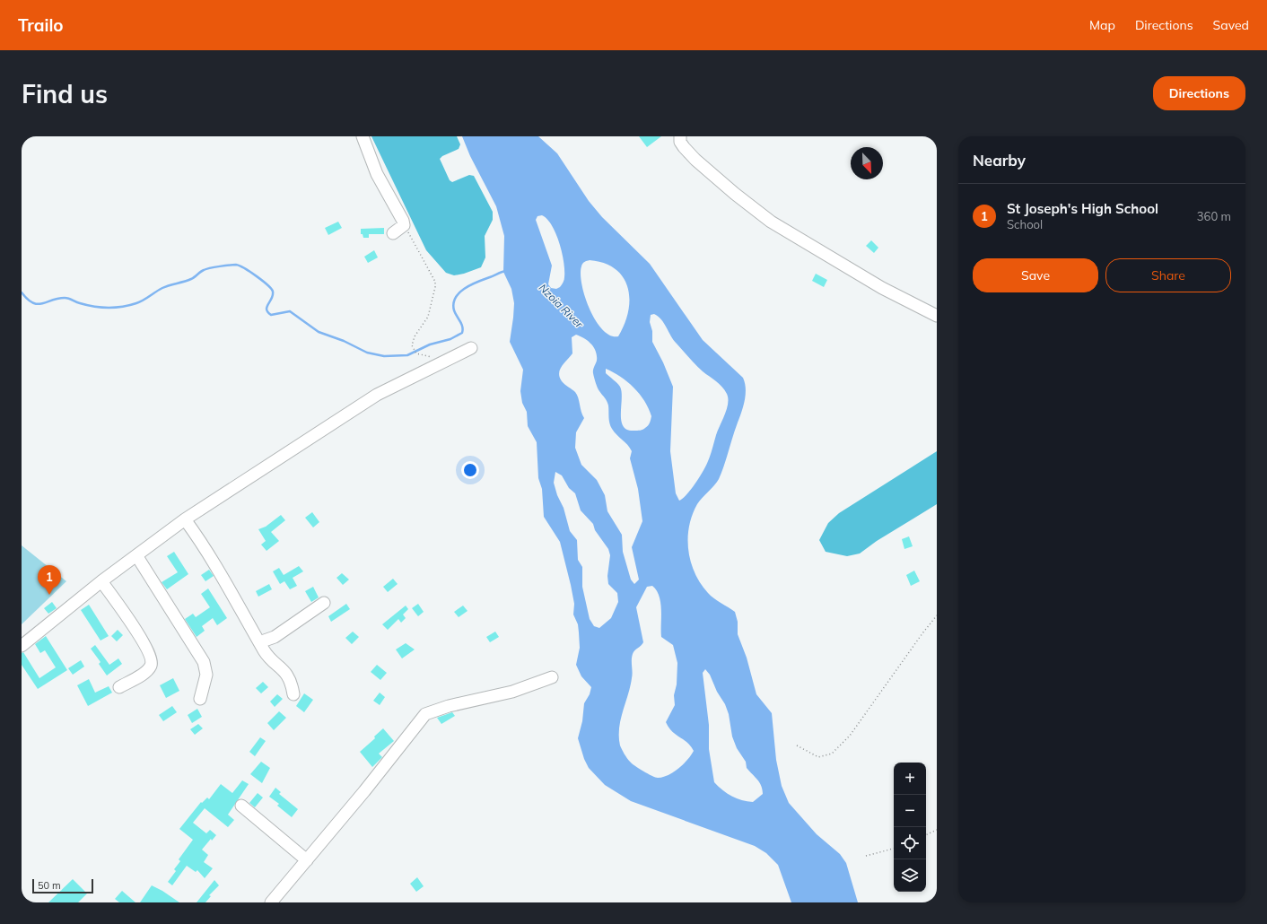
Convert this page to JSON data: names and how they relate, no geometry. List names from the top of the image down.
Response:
{
  "water": ["Nzoia River"],
  "scale_bar": "50 m",
  "north": "bottom right",
  "page": {
    "header": "Trailo",
    "nav": ["Map", "Directions", "Saved"],
    "buttons": [
      "Directions",
      ["Save", "Share"]
    ],
    "title": "Find us",
    "heading": "Nearby",
    "list": [
      {
        "mark": "1",
        "name": "St Joseph's High School",
        "note": "School",
        "value": "360 m"
      }
    ],
    "pins": "1",
    "map_buttons": ["+", "−"],
    "scale": "50 m"
  }
}
